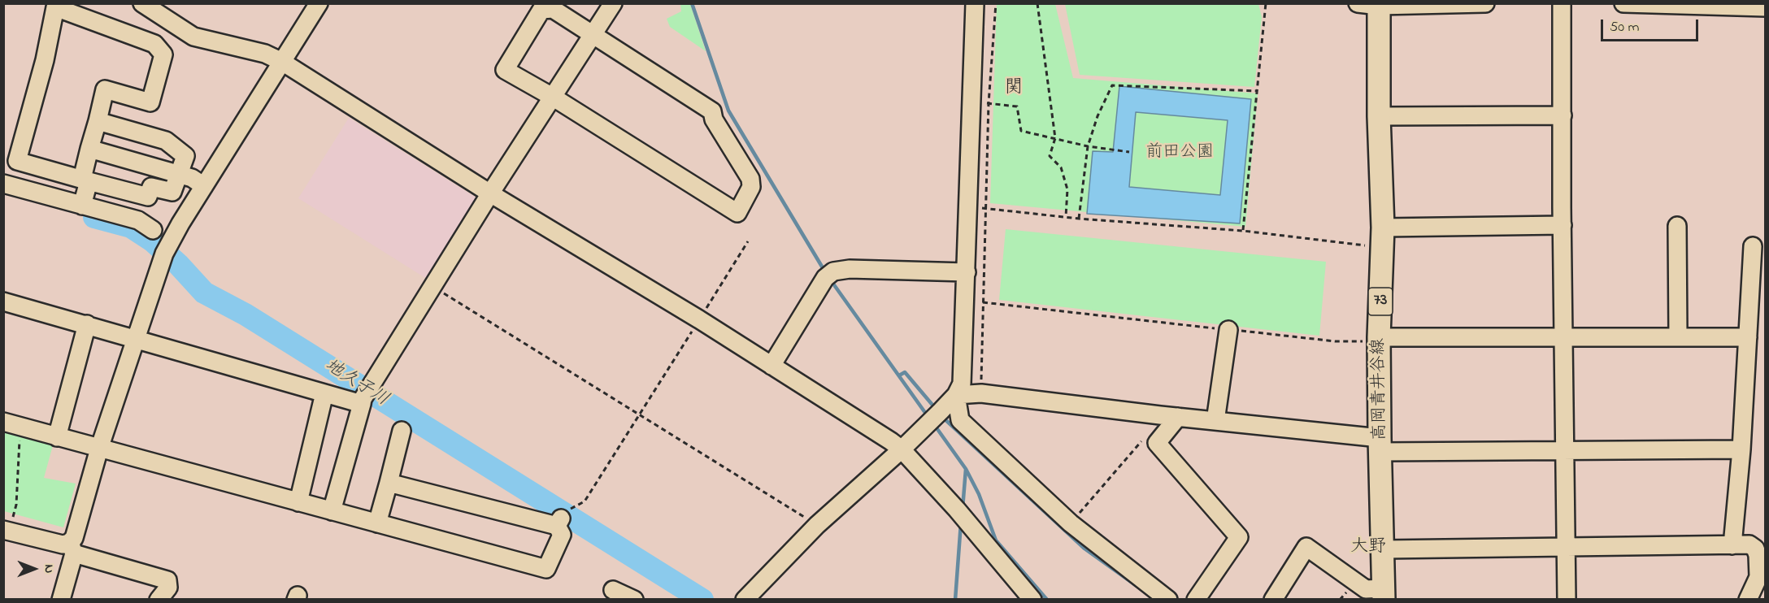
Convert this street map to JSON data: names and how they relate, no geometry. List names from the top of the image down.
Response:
{
  "streets": {
    "main road": ["73", "高岡青井谷線"]
  },
  "districts": ["関", "大野"],
  "water": ["地久子川"],
  "parks": ["前田公園"],
  "scale_bar": "50 m",
  "north": "right"
}
